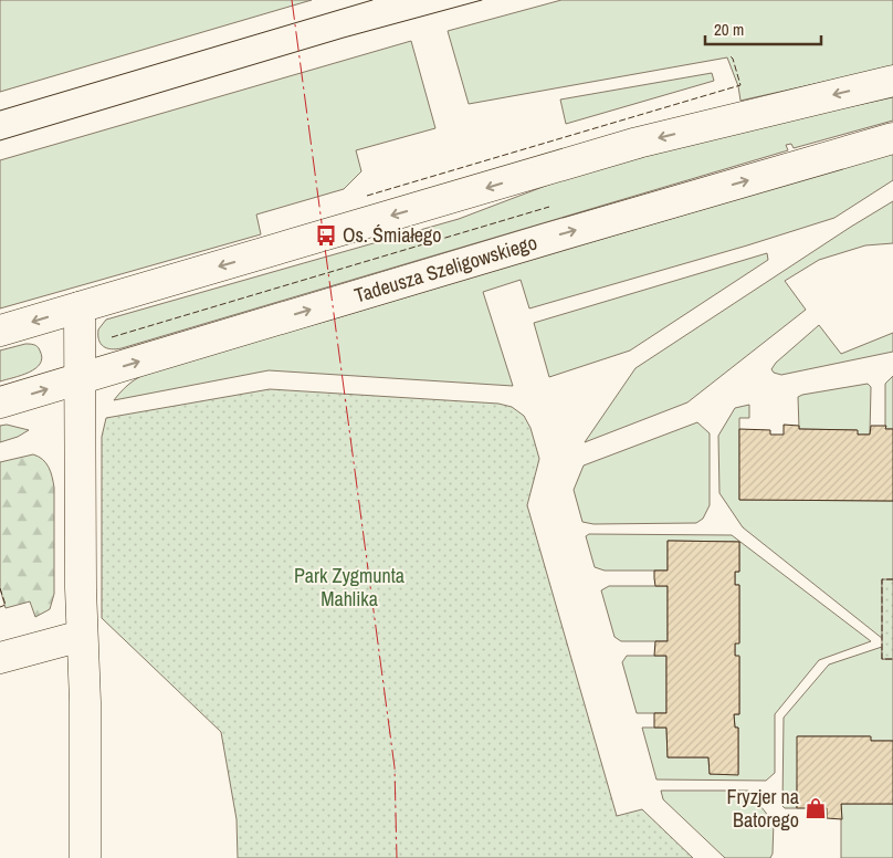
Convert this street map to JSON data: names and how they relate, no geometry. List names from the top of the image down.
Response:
{
  "streets": {
    "street": ["Tadeusza Szeligowskiego"]
  },
  "parks": ["Park Zygmunta Mahlika"],
  "places": {
    "bus stop": ["Os. Śmiałego"],
    "shop": ["Fryzjer na Batorego"]
  },
  "scale_bar": "20 m"
}
